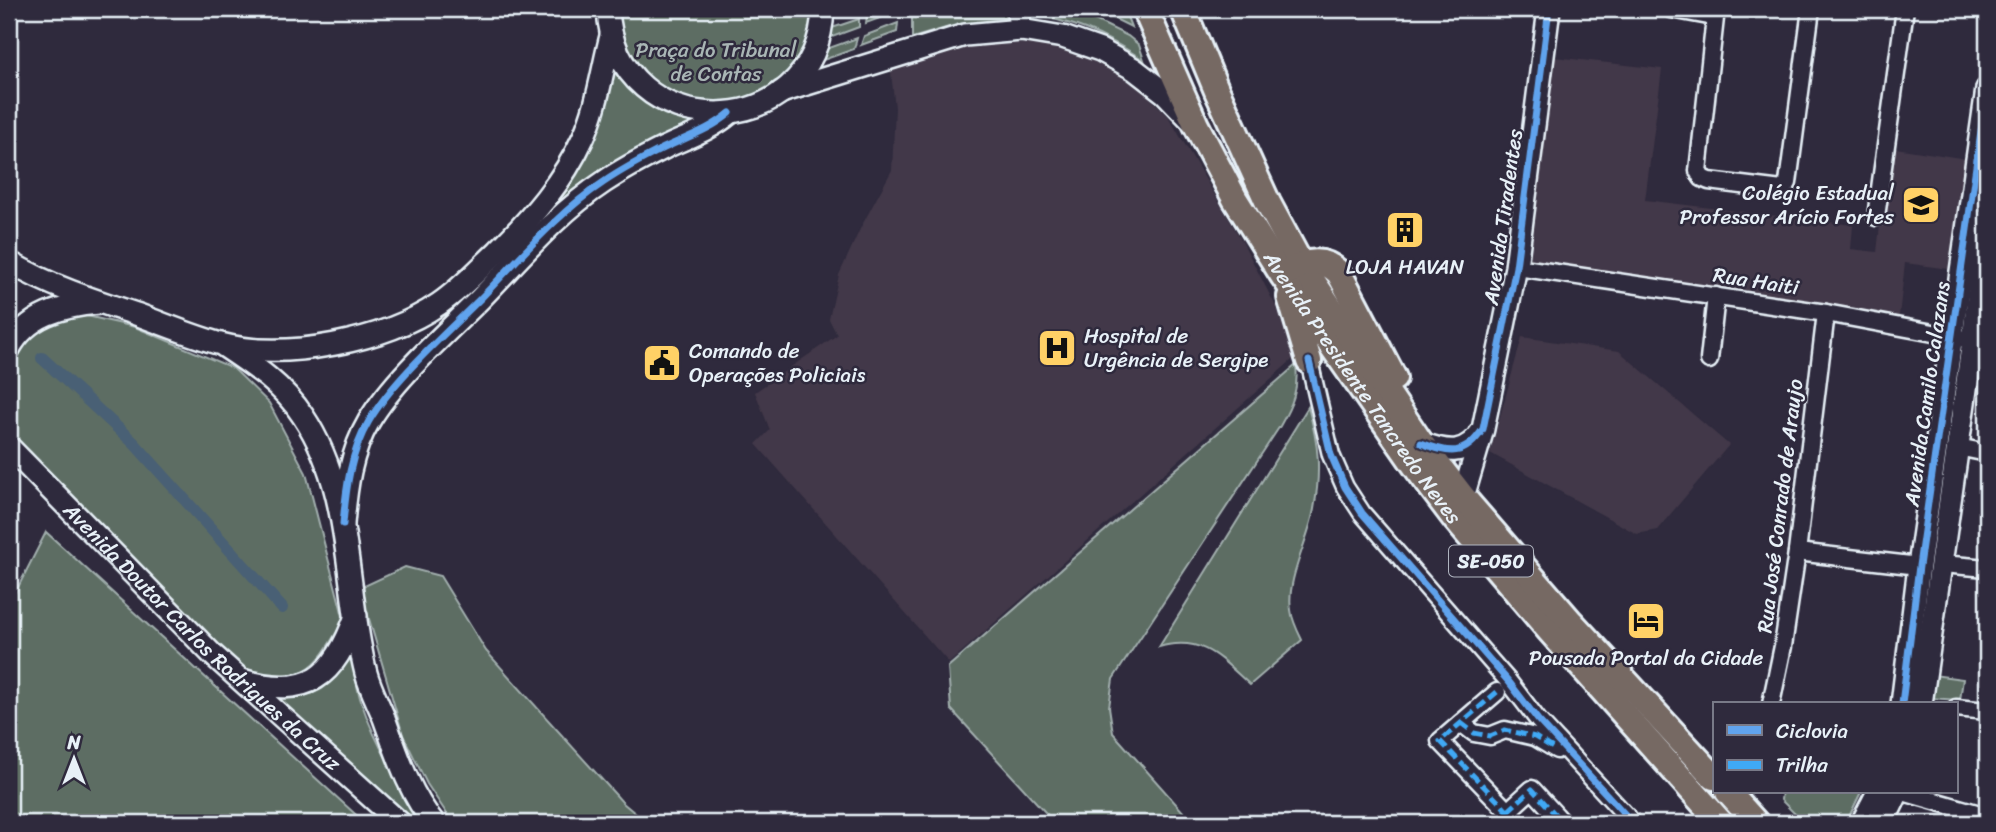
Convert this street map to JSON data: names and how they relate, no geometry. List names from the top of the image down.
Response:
{
  "streets": {
    "main road": ["Avenida Presidente Tancredo Neves", "SE-050"],
    "street": [
      "Avenida Tiradentes",
      "Rua Haiti",
      "Avenida Camilo Calazans",
      "Rua José Conrado de Araujo",
      "Avenida Doutor Carlos Rodrigues da Cruz"
    ]
  },
  "crossings": [
    ["Avenida Tiradentes", "Rua Haiti"],
    ["Avenida Tiradentes", "Avenida Presidente Tancredo Neves"],
    ["Rua Haiti", "Avenida Camilo Calazans"],
    ["Rua Haiti", "Rua José Conrado de Araujo"]
  ],
  "parks": ["Praça do Tribunal de Contas"],
  "places": {
    "school or university": ["Colégio Estadual Professor Arício Fortes"],
    "building": ["LOJA HAVAN"],
    "hospital": ["Hospital de Urgência de Sergipe"],
    "public building": ["Comando de Operações Policiais"],
    "hotel": ["Pousada Portal da Cidade"]
  },
  "legend": ["Ciclovia", "Trilha"],
  "north": "top"
}
